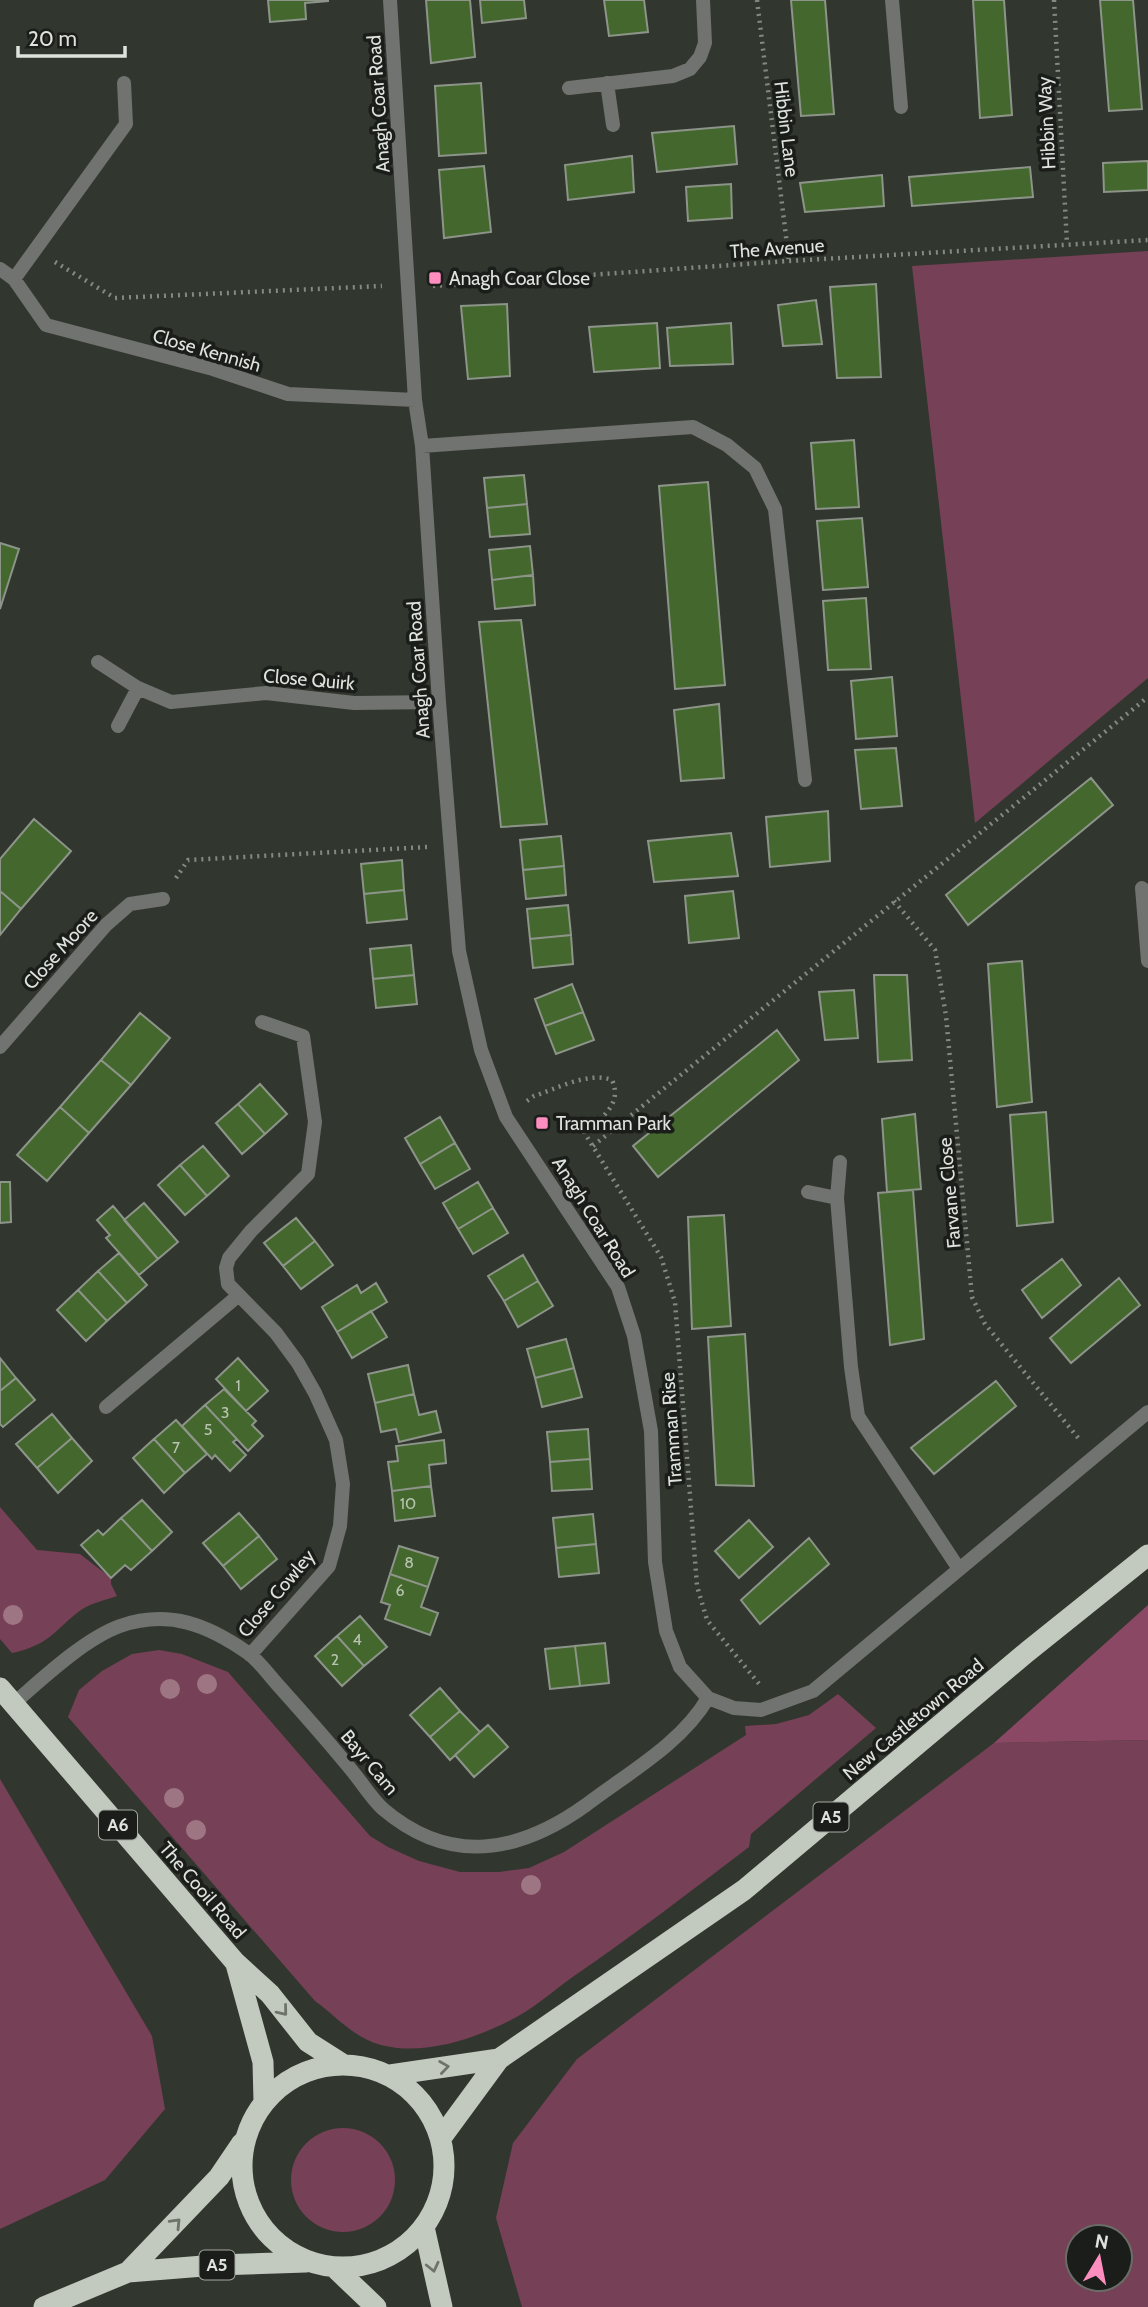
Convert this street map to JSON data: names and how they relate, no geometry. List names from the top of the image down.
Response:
{
  "streets": {
    "highway": [
      "New Castletown Road",
      "A5",
      "A6",
      "The Cooil Road"
    ],
    "street": [
      "Anagh Coar Road",
      "Close Kennish",
      "Close Quirk",
      "Close Moore",
      "Close Cowley",
      "Bayr Cam"
    ],
    "path": [
      "Hibbin Way",
      "Hibbin Lane",
      "The Avenue",
      "Farvane Close",
      "Tramman Rise"
    ]
  },
  "crossings": [
    ["Anagh Coar Road", "The Avenue"],
    ["Anagh Coar Road", "Close Kennish"],
    ["Anagh Coar Road", "Close Quirk"],
    ["Anagh Coar Road", "Bayr Cam"],
    ["Hibbin Way", "The Avenue"],
    ["Hibbin Lane", "The Avenue"],
    ["Close Cowley", "Bayr Cam"],
    ["New Castletown Road", "A5"],
    ["Bayr Cam", "The Cooil Road"],
    ["A5", "The Cooil Road"]
  ],
  "places": {
    "transit": ["Anagh Coar Close", "Tramman Park"]
  },
  "house_numbers": [
    "1",
    "3",
    "5",
    "7",
    "10",
    "8",
    "6",
    "4",
    "2"
  ],
  "scale_bar": "20 m",
  "north": "top"
}
